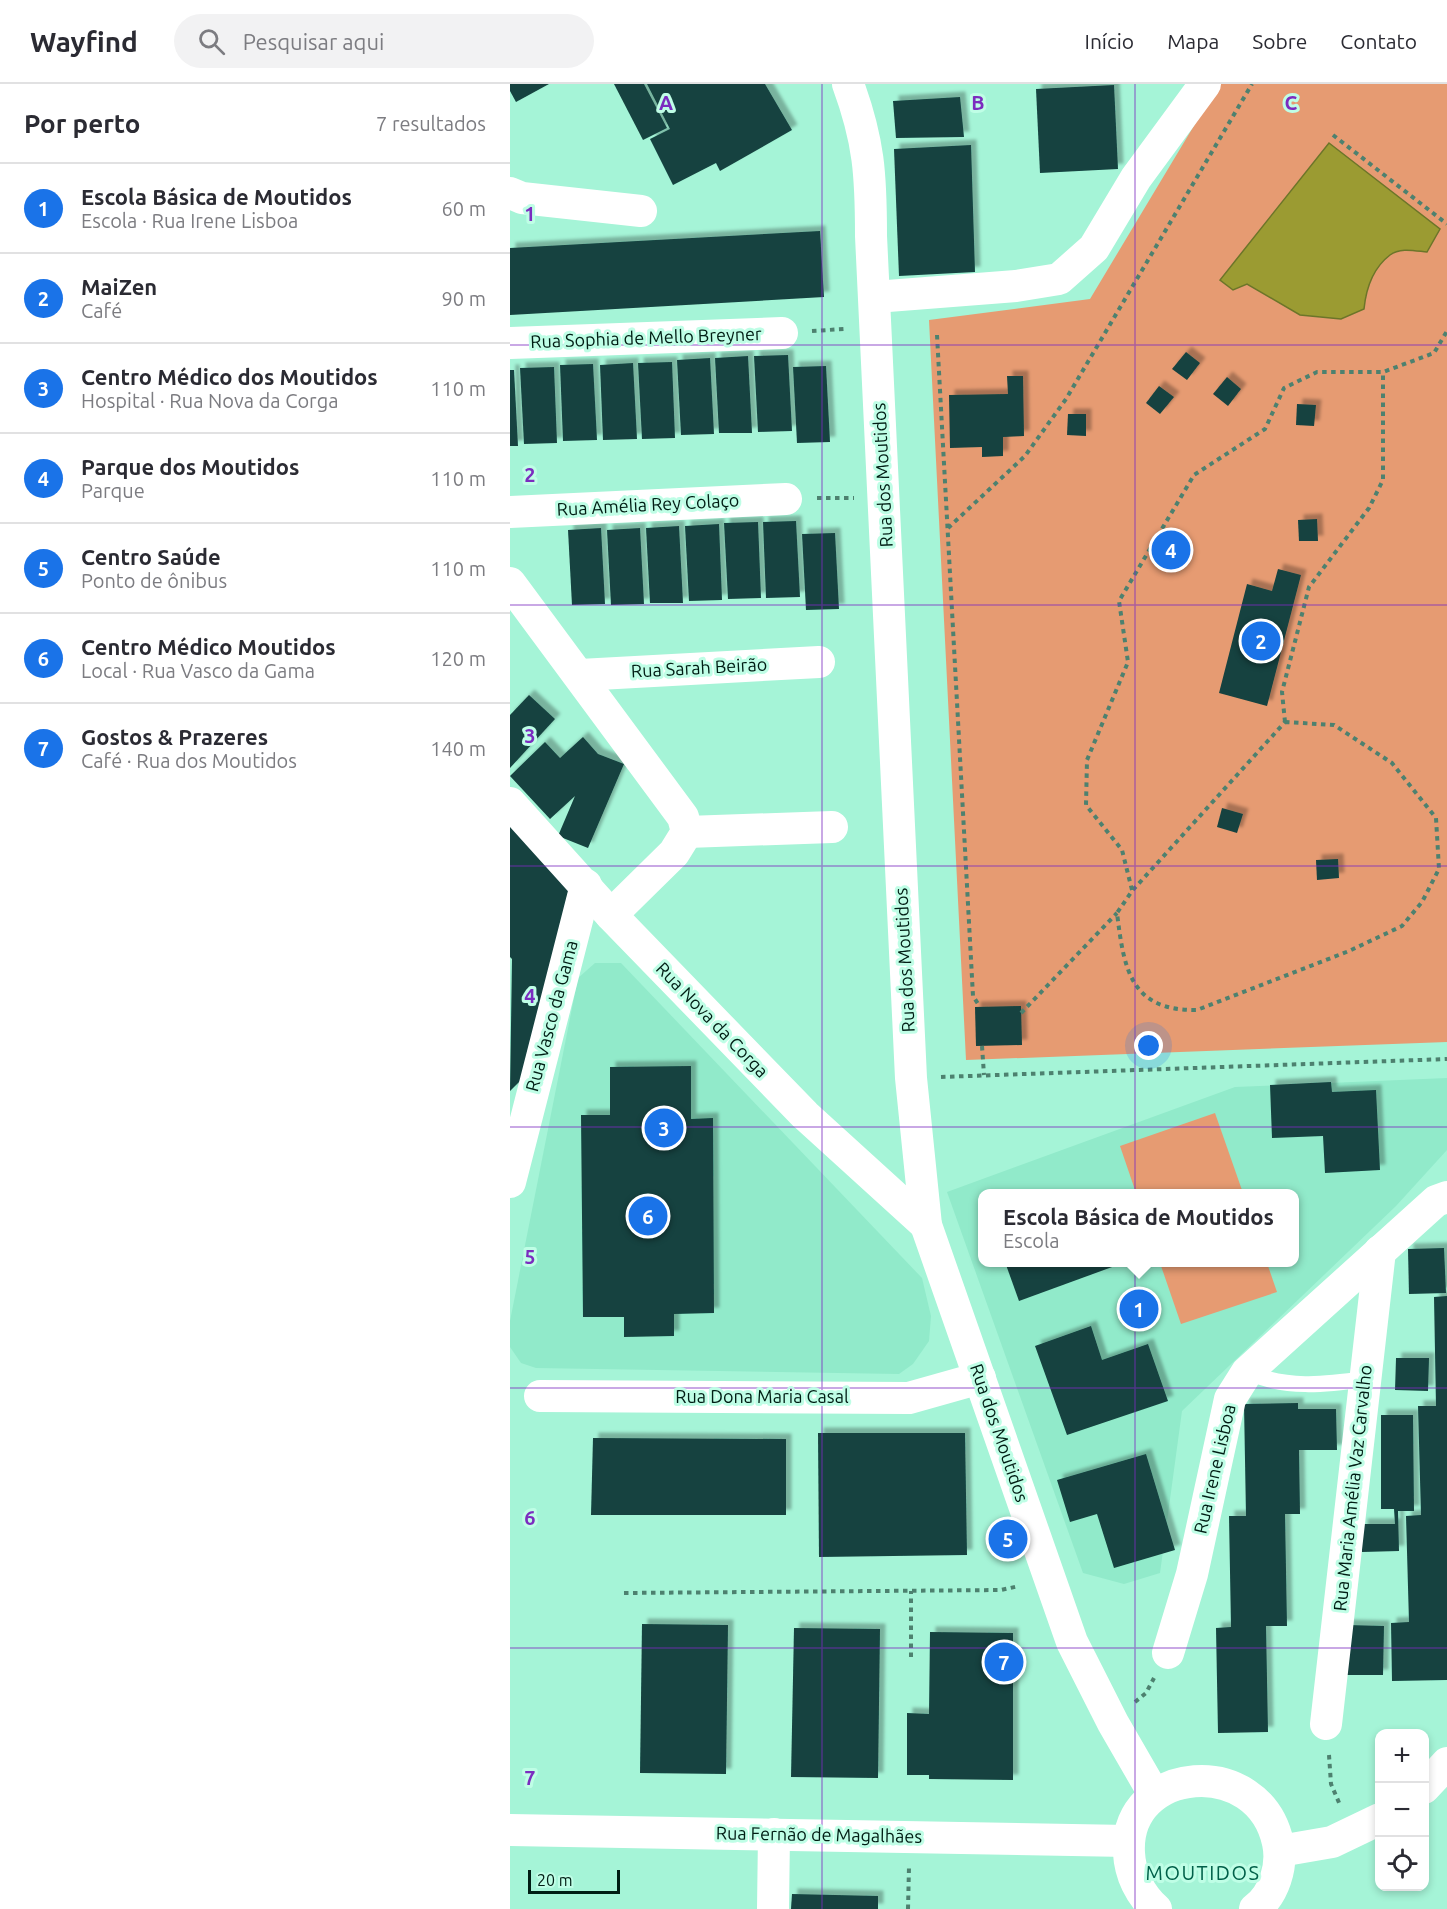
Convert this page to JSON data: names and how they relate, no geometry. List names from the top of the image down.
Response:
{
  "streets": {
    "street": [
      "Rua Sophia de Mello Breyner",
      "Rua dos Moutidos",
      "Rua Amélia Rey Colaço",
      "Rua Sarah Beirão",
      "Rua Vasco da Gama",
      "Rua Nova da Corga",
      "Rua Dona Maria Casal",
      "Rua Irene Lisboa",
      "Rua Maria Amélia Vaz Carvalho",
      "Rua Fernão de Magalhães"
    ]
  },
  "crossings": [
    ["Rua dos Moutidos", "Rua Nova da Corga"],
    ["Rua dos Moutidos", "Rua Dona Maria Casal"],
    ["Rua Vasco da Gama", "Rua Nova da Corga"],
    ["Rua Irene Lisboa", "Rua Maria Amélia Vaz Carvalho"]
  ],
  "districts": ["MOUTIDOS"],
  "scale_bar": "20 m",
  "page": {
    "header": "Wayfind",
    "search": "Pesquisar aqui",
    "nav": [
      "Início",
      "Mapa",
      "Sobre",
      "Contato"
    ],
    "heading": ["Por perto", "7 resultados"],
    "list": [
      {
        "mark": "1",
        "name": "Escola Básica de Moutidos",
        "note": "Escola · Rua Irene Lisboa",
        "value": "60 m"
      },
      {
        "mark": "2",
        "name": "MaiZen",
        "note": "Café",
        "value": "90 m"
      },
      {
        "mark": "3",
        "name": "Centro Médico dos Moutidos",
        "note": "Hospital · Rua Nova da Corga",
        "value": "110 m"
      },
      {
        "mark": "4",
        "name": "Parque dos Moutidos",
        "note": "Parque",
        "value": "110 m"
      },
      {
        "mark": "5",
        "name": "Centro Saúde",
        "note": "Ponto de ônibus",
        "value": "110 m"
      },
      {
        "mark": "6",
        "name": "Centro Médico Moutidos",
        "note": "Local · Rua Vasco da Gama",
        "value": "120 m"
      },
      {
        "mark": "7",
        "name": "Gostos & Prazeres",
        "note": "Café · Rua dos Moutidos",
        "value": "140 m"
      }
    ],
    "pins": [
      "4",
      "2",
      "3",
      "6",
      "1",
      "5",
      "7"
    ],
    "popup": ["Escola Básica de Moutidos", "Escola"],
    "map_buttons": ["+", "−"],
    "scale": "20 m"
  },
  "grid": {
    "columns": ["A", "B", "C"],
    "rows": [
      "1",
      "2",
      "3",
      "4",
      "5",
      "6",
      "7"
    ]
  }
}
